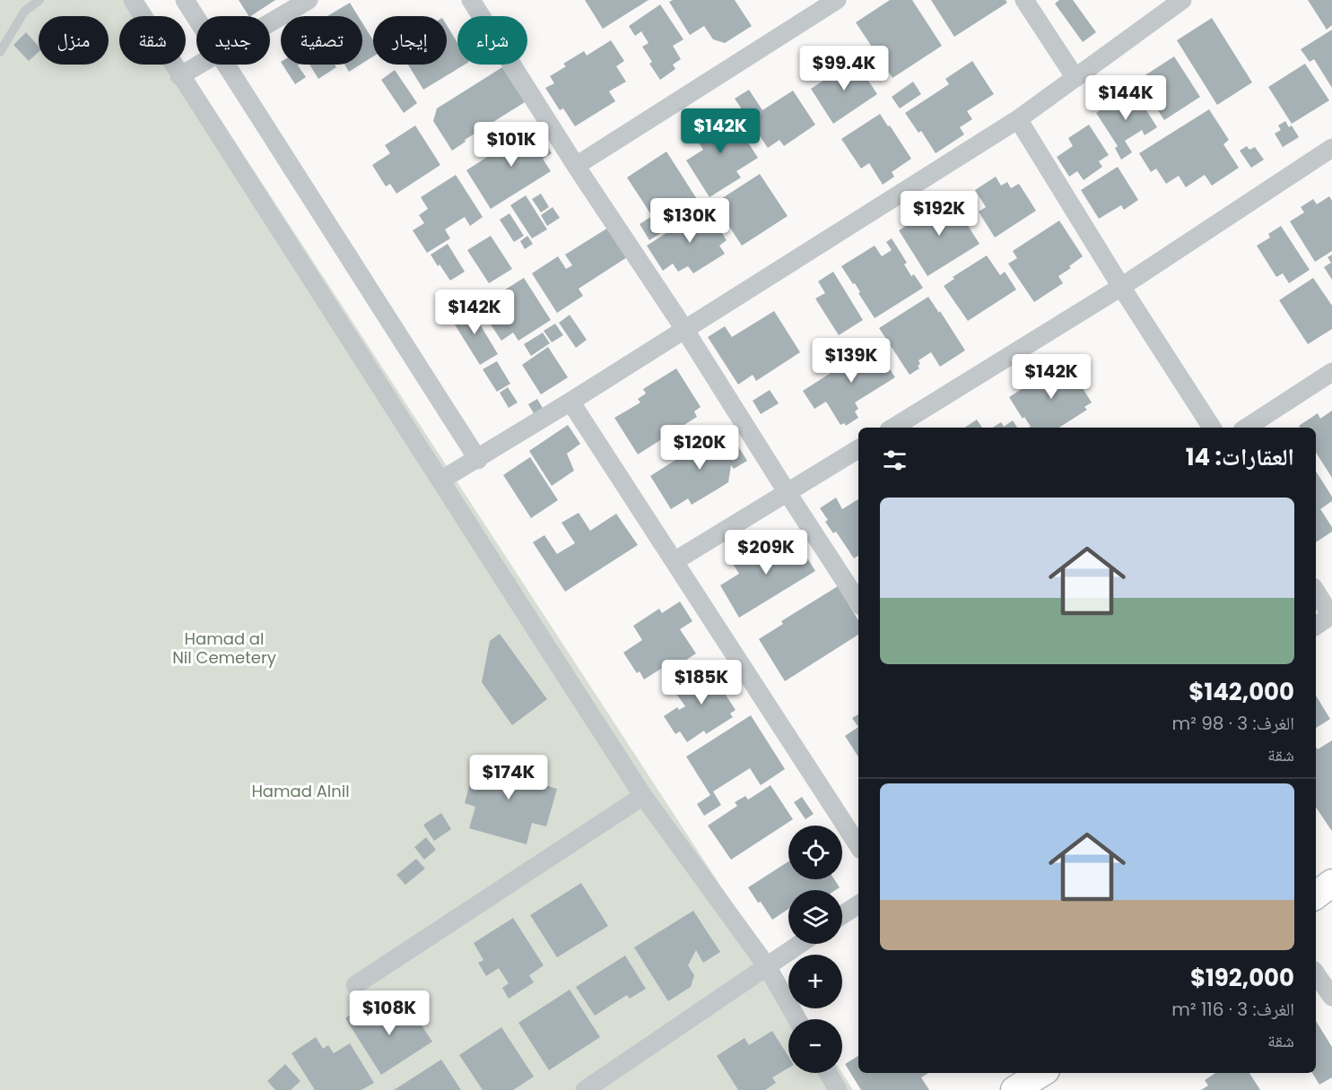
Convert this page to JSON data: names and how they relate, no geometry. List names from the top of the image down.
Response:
{
  "parks": ["Hamad al Nil Cemetery", "Hamad Alnil"],
  "page": {
    "chip": [
      "شراء",
      "إيجار",
      "تصفية",
      "جديد",
      "شقة",
      "منزل"
    ],
    "price": [
      "$99.4K",
      "$144K",
      "$142K",
      "$101K",
      "$192K",
      "$130K",
      "$142K",
      "$139K",
      "$142K",
      "$120K",
      "$209K",
      "$185K",
      "$174K",
      "$108K"
    ],
    "heading": "العقارات: 14",
    "list": [
      {
        "name": "$142,000",
        "note": "الغرف: 3 · 98 m² · شقة"
      },
      {
        "name": "$192,000",
        "note": "الغرف: 3 · 116 m² · شقة"
      }
    ],
    "map_buttons": ["+", "−"]
  }
}
